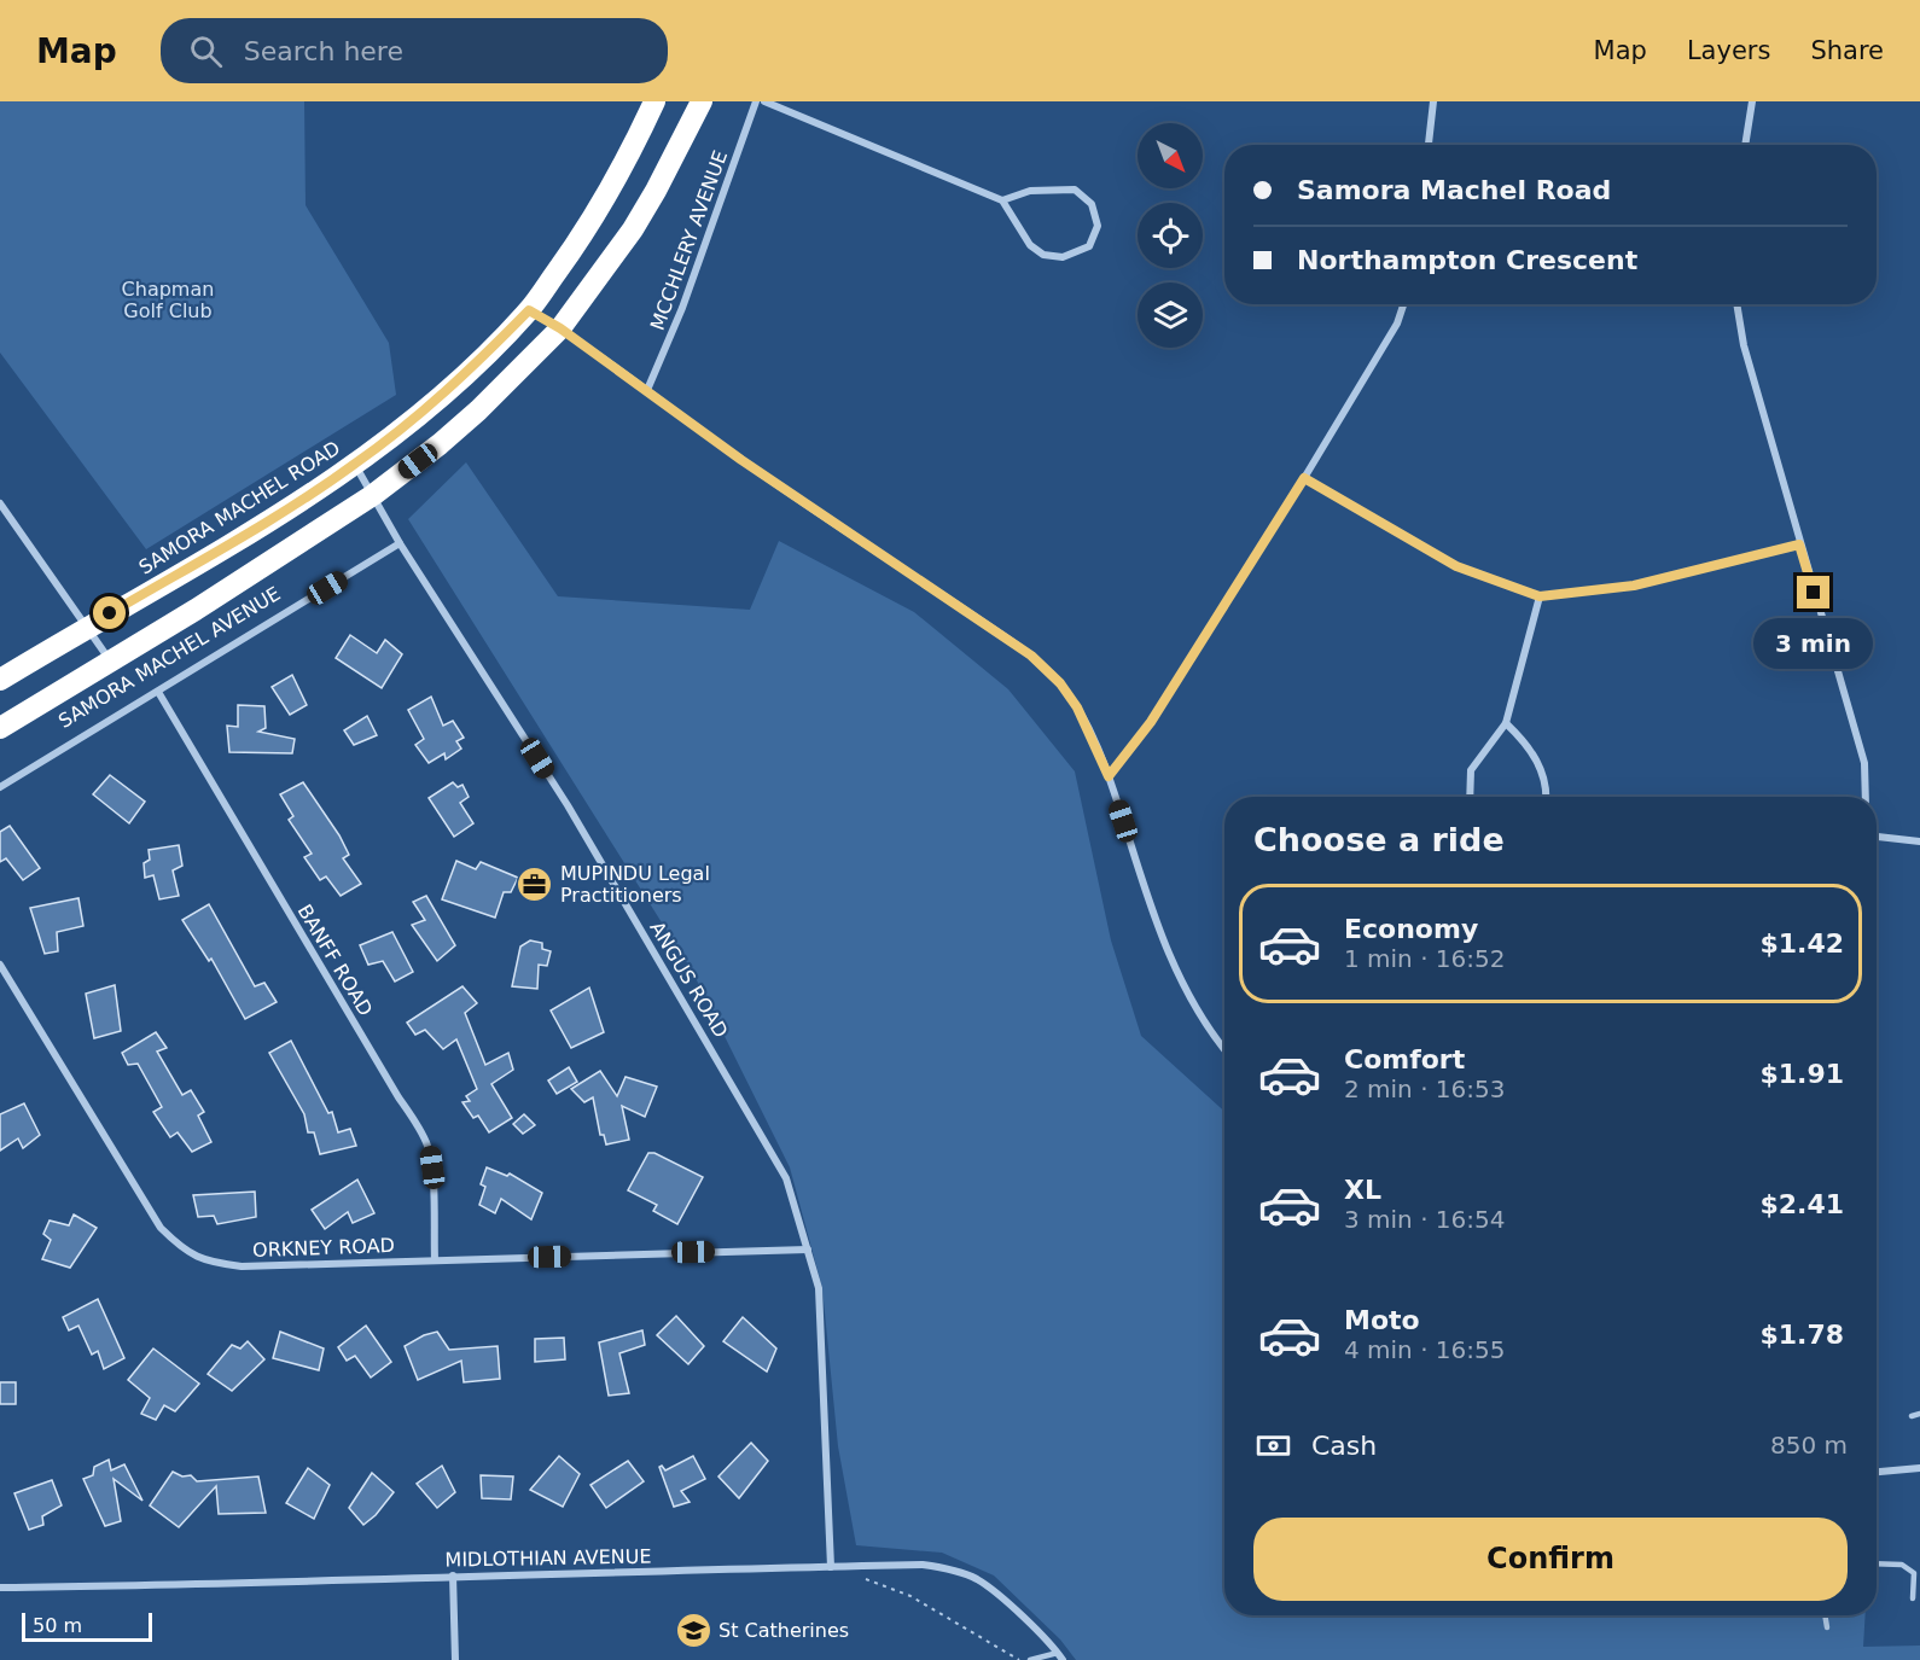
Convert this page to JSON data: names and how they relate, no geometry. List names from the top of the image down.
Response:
{
  "streets": {
    "highway": ["SAMORA MACHEL ROAD", "SAMORA MACHEL AVENUE"],
    "street": [
      "MCCHLERY AVENUE",
      "BANFF ROAD",
      "ANGUS ROAD",
      "ORKNEY ROAD",
      "MIDLOTHIAN AVENUE"
    ]
  },
  "crossings": [
    ["SAMORA MACHEL ROAD", "ANGUS ROAD"],
    ["SAMORA MACHEL AVENUE", "BANFF ROAD"],
    ["SAMORA MACHEL AVENUE", "ANGUS ROAD"],
    ["BANFF ROAD", "ORKNEY ROAD"],
    ["ANGUS ROAD", "ORKNEY ROAD"],
    ["ANGUS ROAD", "MIDLOTHIAN AVENUE"]
  ],
  "parks": ["Chapman Golf Club"],
  "places": {
    "office": ["MUPINDU Legal Practitioners"],
    "school or university": ["St Catherines"]
  },
  "scale_bar": "50 m",
  "north": "bottom right",
  "page": {
    "header": "Map",
    "search": "Search here",
    "nav": ["Map", "Layers", "Share"],
    "banner": ["Samora Machel Road", "Northampton Crescent"],
    "bubble": "3 min",
    "heading": "Choose a ride",
    "list": [
      {
        "name": "Economy",
        "note": "1 min · 16:52",
        "value": "$1.42"
      },
      {
        "name": "Comfort",
        "note": "2 min · 16:53",
        "value": "$1.91"
      },
      {
        "name": "XL",
        "note": "3 min · 16:54",
        "value": "$2.41"
      },
      {
        "name": "Moto",
        "note": "4 min · 16:55",
        "value": "$1.78"
      }
    ],
    "pay": ["Cash", "850 m"],
    "buttons": "Confirm",
    "scale": "50 m"
  }
}
